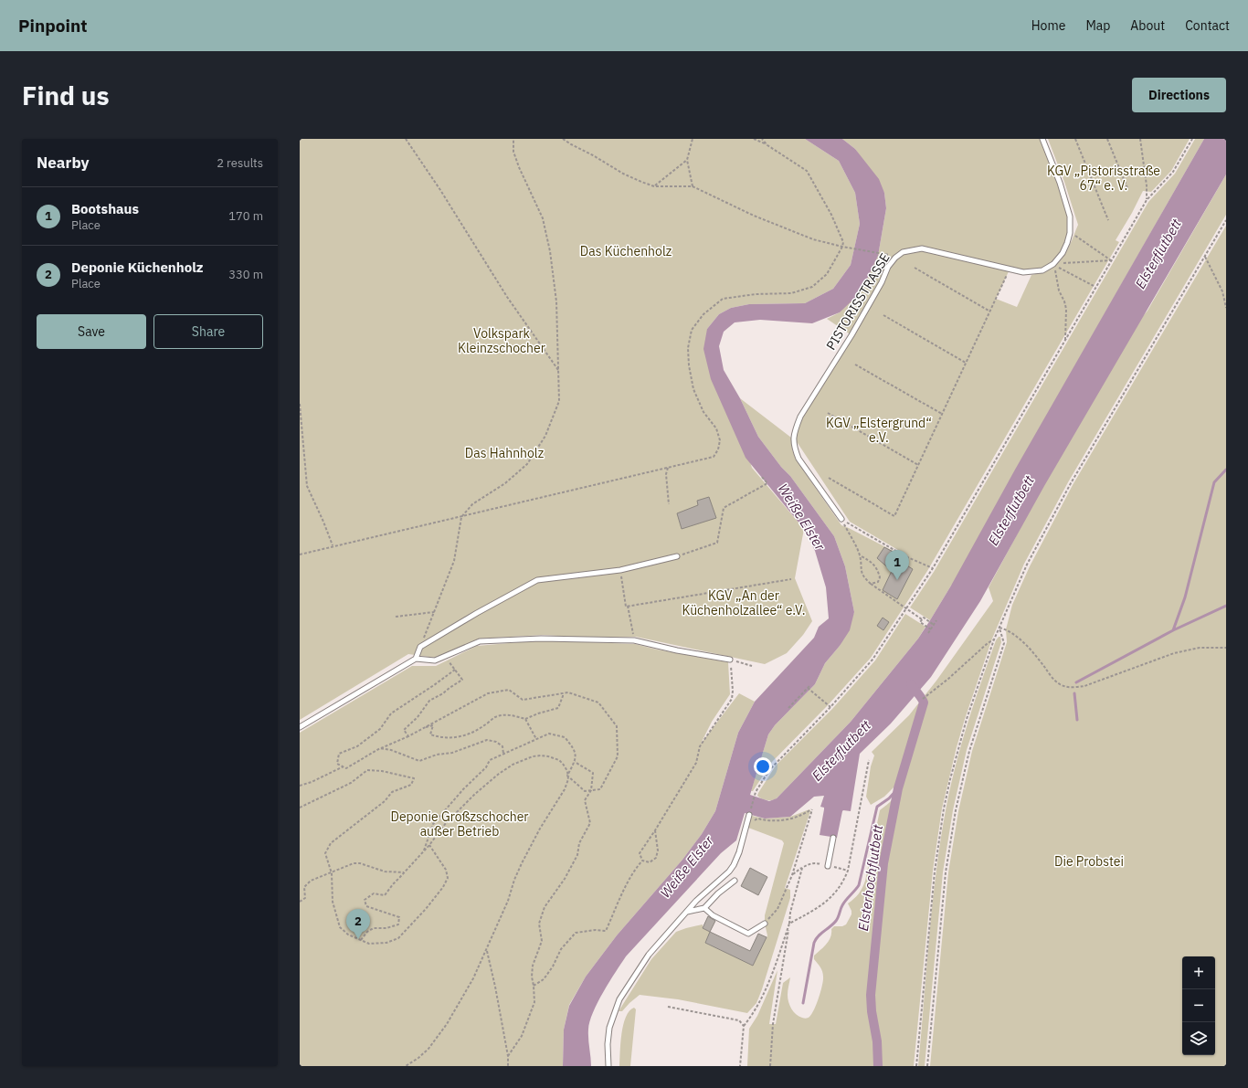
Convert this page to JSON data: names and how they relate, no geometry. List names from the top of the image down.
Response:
{
  "streets": {
    "lane": ["PISTORISSTRASSE"]
  },
  "water": ["Elsterflutbett", "Weiße Elster", "Elsterhochflutbett"],
  "parks": [
    "KGV „Pistorisstraße 67“ e. V.",
    "Das Küchenholz",
    "Volkspark Kleinzschocher",
    "KGV „Elstergrund“ e.V.",
    "Das Hahnholz",
    "KGV „An der Küchenholzallee“ e.V.",
    "Deponie Großzschocher außer Betrieb",
    "Die Probstei"
  ],
  "page": {
    "header": "Pinpoint",
    "nav": [
      "Home",
      "Map",
      "About",
      "Contact"
    ],
    "buttons": [
      "Directions",
      ["Save", "Share"]
    ],
    "title": "Find us",
    "heading": ["Nearby", "2 results"],
    "list": [
      {
        "mark": "1",
        "name": "Bootshaus",
        "note": "Place",
        "value": "170 m"
      },
      {
        "mark": "2",
        "name": "Deponie Küchenholz",
        "note": "Place",
        "value": "330 m"
      }
    ],
    "pins": ["1", "2"],
    "map_buttons": ["+", "−"]
  }
}
